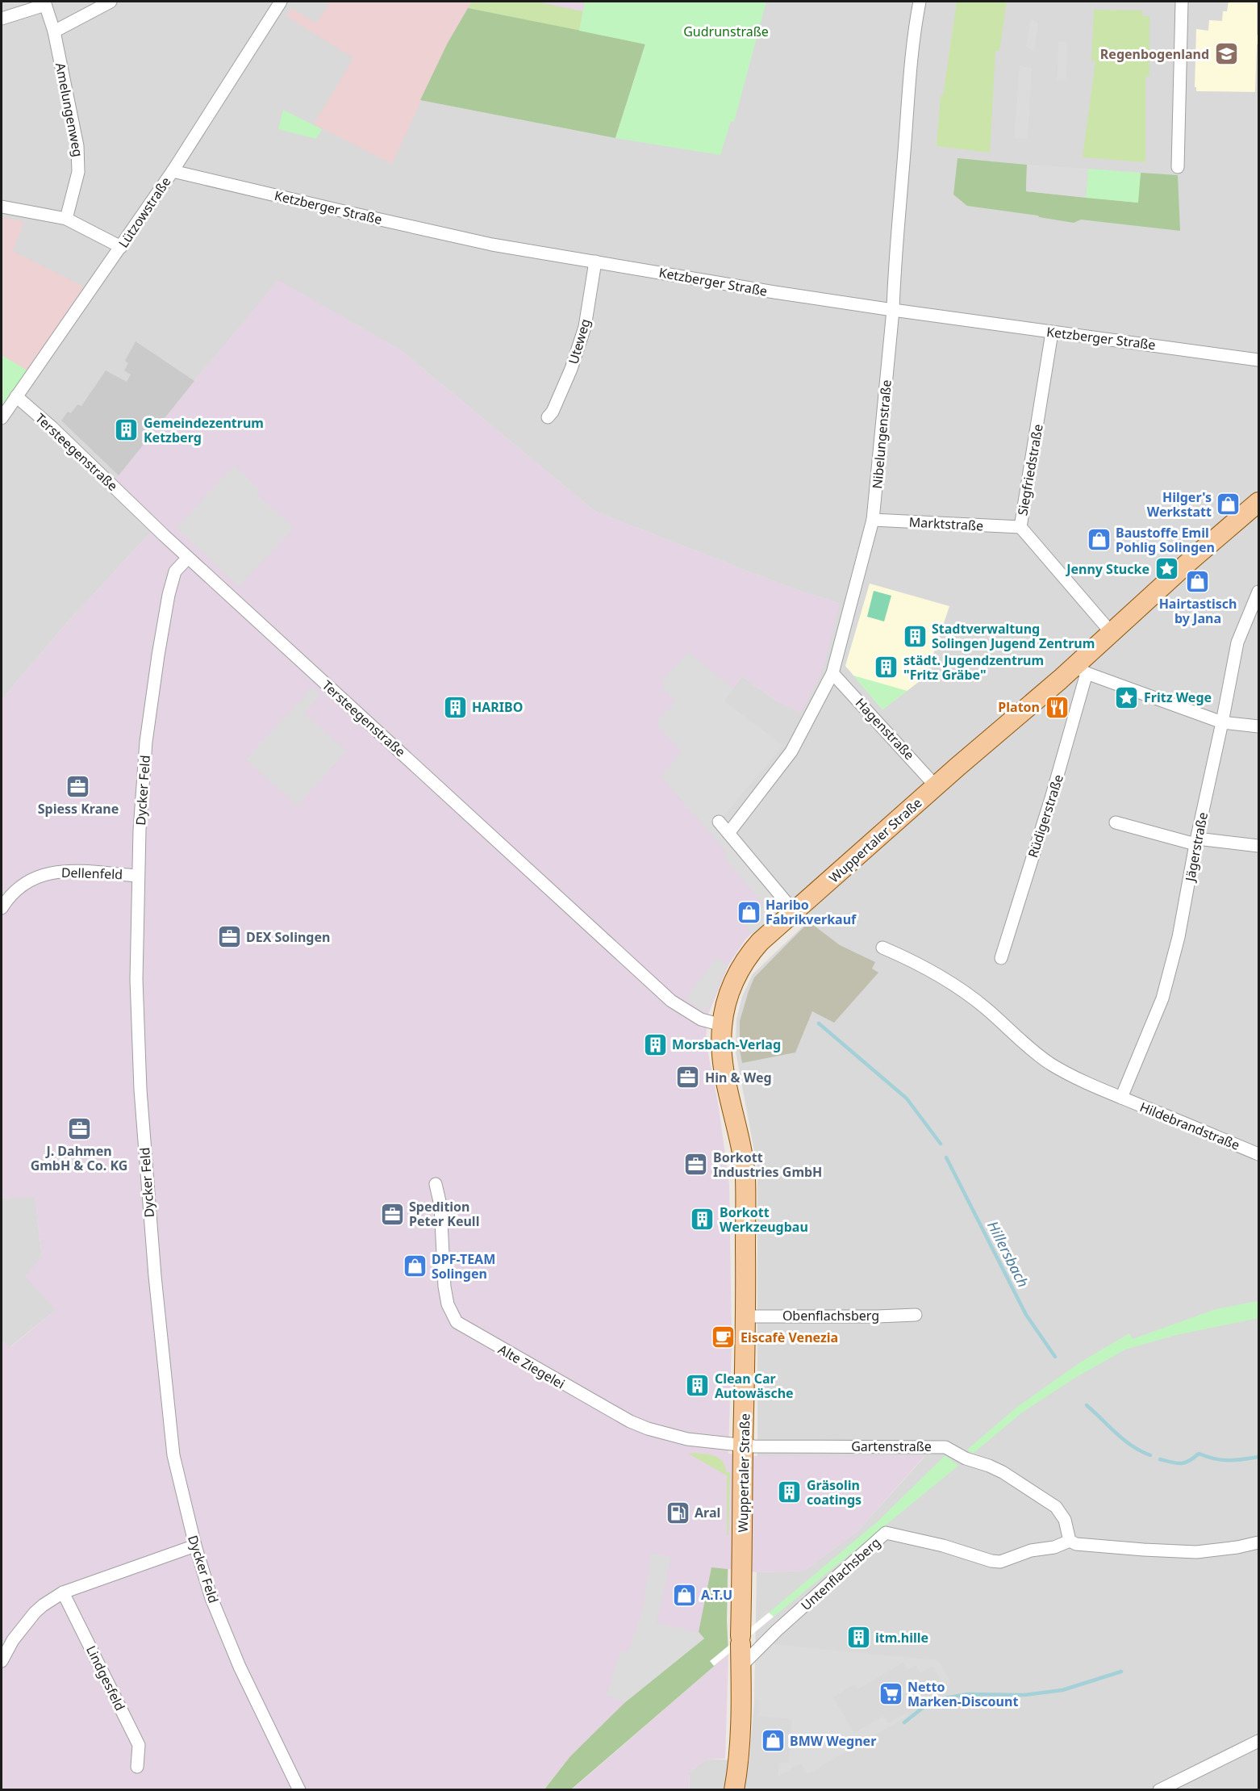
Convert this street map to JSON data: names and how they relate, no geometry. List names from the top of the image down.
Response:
{
  "streets": {
    "main road": ["Wuppertaler Straße"],
    "street": [
      "Amelungenweg",
      "Ketzberger Straße",
      "Lützowstraße",
      "Uteweg",
      "Nibelungenstraße",
      "Tersteegenstraße",
      "Siegfriedstraße",
      "Marktstraße",
      "Hagenstraße",
      "Dycker Feld",
      "Rüdigerstraße",
      "Jägerstraße",
      "Dellenfeld",
      "Hildebrandstraße",
      "Obenflachsberg",
      "Alte Ziegelei",
      "Gartenstraße",
      "Untenflachsberg",
      "Lindgesfeld"
    ]
  },
  "crossings": [
    ["Ketzberger Straße", "Lützowstraße"],
    ["Ketzberger Straße", "Uteweg"],
    ["Ketzberger Straße", "Nibelungenstraße"],
    ["Ketzberger Straße", "Siegfriedstraße"],
    ["Lützowstraße", "Tersteegenstraße"],
    ["Nibelungenstraße", "Marktstraße"],
    ["Nibelungenstraße", "Hagenstraße"],
    ["Tersteegenstraße", "Dycker Feld"],
    ["Tersteegenstraße", "Wuppertaler Straße"],
    ["Siegfriedstraße", "Marktstraße"],
    ["Siegfriedstraße", "Wuppertaler Straße"],
    ["Hagenstraße", "Wuppertaler Straße"],
    ["Dycker Feld", "Dellenfeld"],
    ["Rüdigerstraße", "Wuppertaler Straße"],
    ["Wuppertaler Straße", "Obenflachsberg"],
    ["Wuppertaler Straße", "Alte Ziegelei"],
    ["Wuppertaler Straße", "Gartenstraße"],
    ["Wuppertaler Straße", "Untenflachsberg"],
    ["Jägerstraße", "Hildebrandstraße"],
    ["Alte Ziegelei", "Gartenstraße"],
    ["Gartenstraße", "Untenflachsberg"]
  ],
  "water": ["Hillersbach"],
  "parks": ["Gudrunstraße"],
  "places": {
    "school or university": ["Regenbogenland"],
    "building": [
      "Gemeindezentrum Ketzberg",
      "Stadtverwaltung Solingen Jugend Zentrum",
      "städt. Jugendzentrum \"Fritz Gräbe\"",
      "HARIBO",
      "Morsbach-Verlag",
      "Borkott Werkzeugbau",
      "Clean Car Autowäsche",
      "Gräsolin coatings",
      "itm.hille"
    ],
    "shop": [
      "Hilger's Werkstatt",
      "Baustoffe Emil Pohlig Solingen",
      "Hairtastisch by Jana",
      "Haribo Fabrikverkauf",
      "DPF-TEAM Solingen",
      "A.T.U",
      "BMW Wegner"
    ],
    "place": ["Jenny Stucke", "Fritz Wege"],
    "restaurant": ["Platon"],
    "office": [
      "Spiess Krane",
      "DEX Solingen",
      "Hin & Weg",
      "J. Dahmen GmbH & Co. KG",
      "Borkott Industries GmbH",
      "Spedition Peter Keull"
    ],
    "cafe": ["Eiscafè Venezia"],
    "fuel station": ["Aral"],
    "supermarket": ["Netto Marken-Discount"]
  }
}
